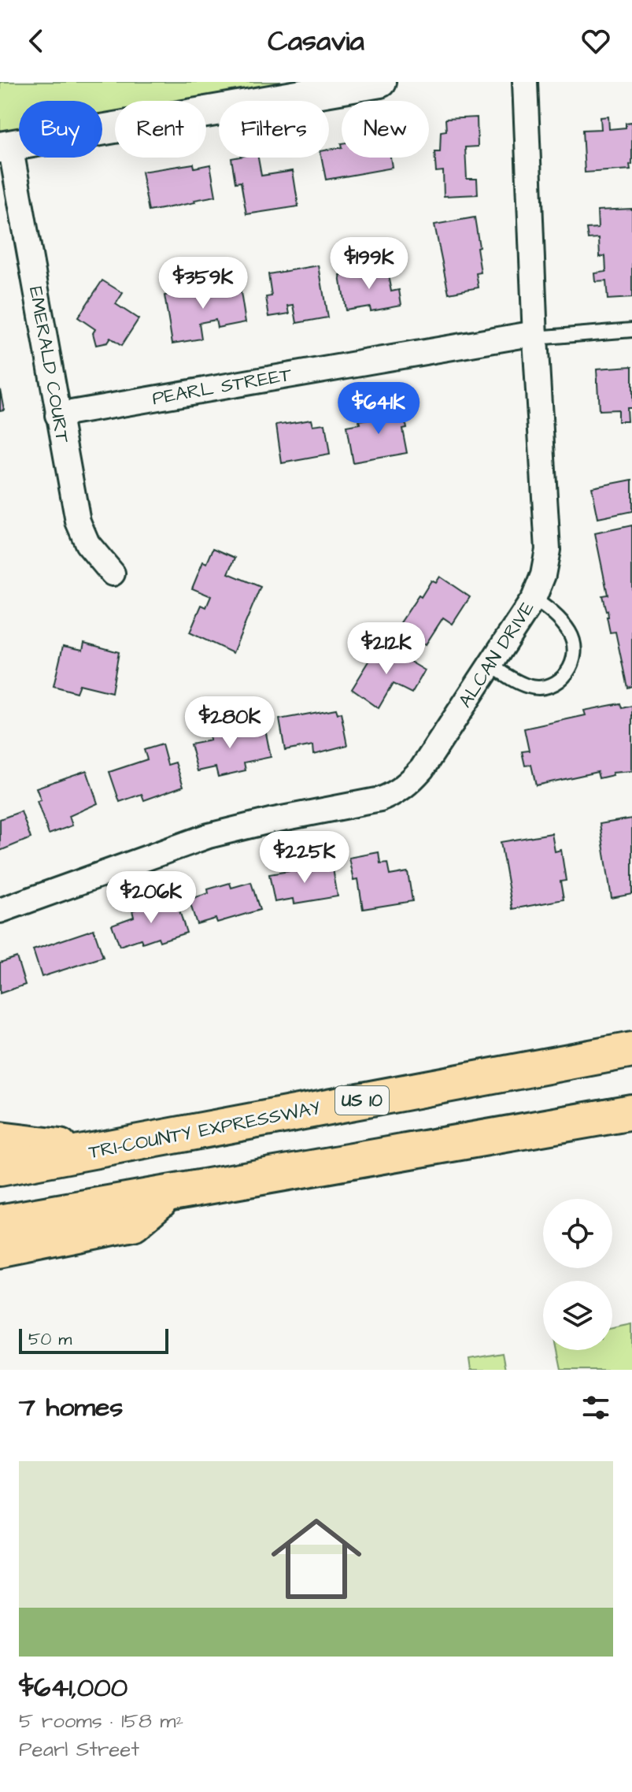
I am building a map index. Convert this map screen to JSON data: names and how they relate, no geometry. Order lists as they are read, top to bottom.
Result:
{
  "streets": {
    "highway": ["US 10", "TRI-COUNTY EXPRESSWAY"],
    "street": ["EMERALD COURT", "PEARL STREET", "ALCAN DRIVE"]
  },
  "crossings": [
    ["EMERALD COURT", "PEARL STREET"],
    ["PEARL STREET", "ALCAN DRIVE"]
  ],
  "scale_bar": "50 m",
  "page": {
    "header": "Casavia",
    "chip": [
      "Buy",
      "Rent",
      "Filters",
      "New"
    ],
    "price": [
      "$199K",
      "$359K",
      "$641K",
      "$212K",
      "$280K",
      "$225K",
      "$206K"
    ],
    "scale": "50 m",
    "heading": "7 homes",
    "list": [
      {
        "name": "$641,000",
        "note": "5 rooms · 158 m² · Pearl Street"
      }
    ]
  }
}
